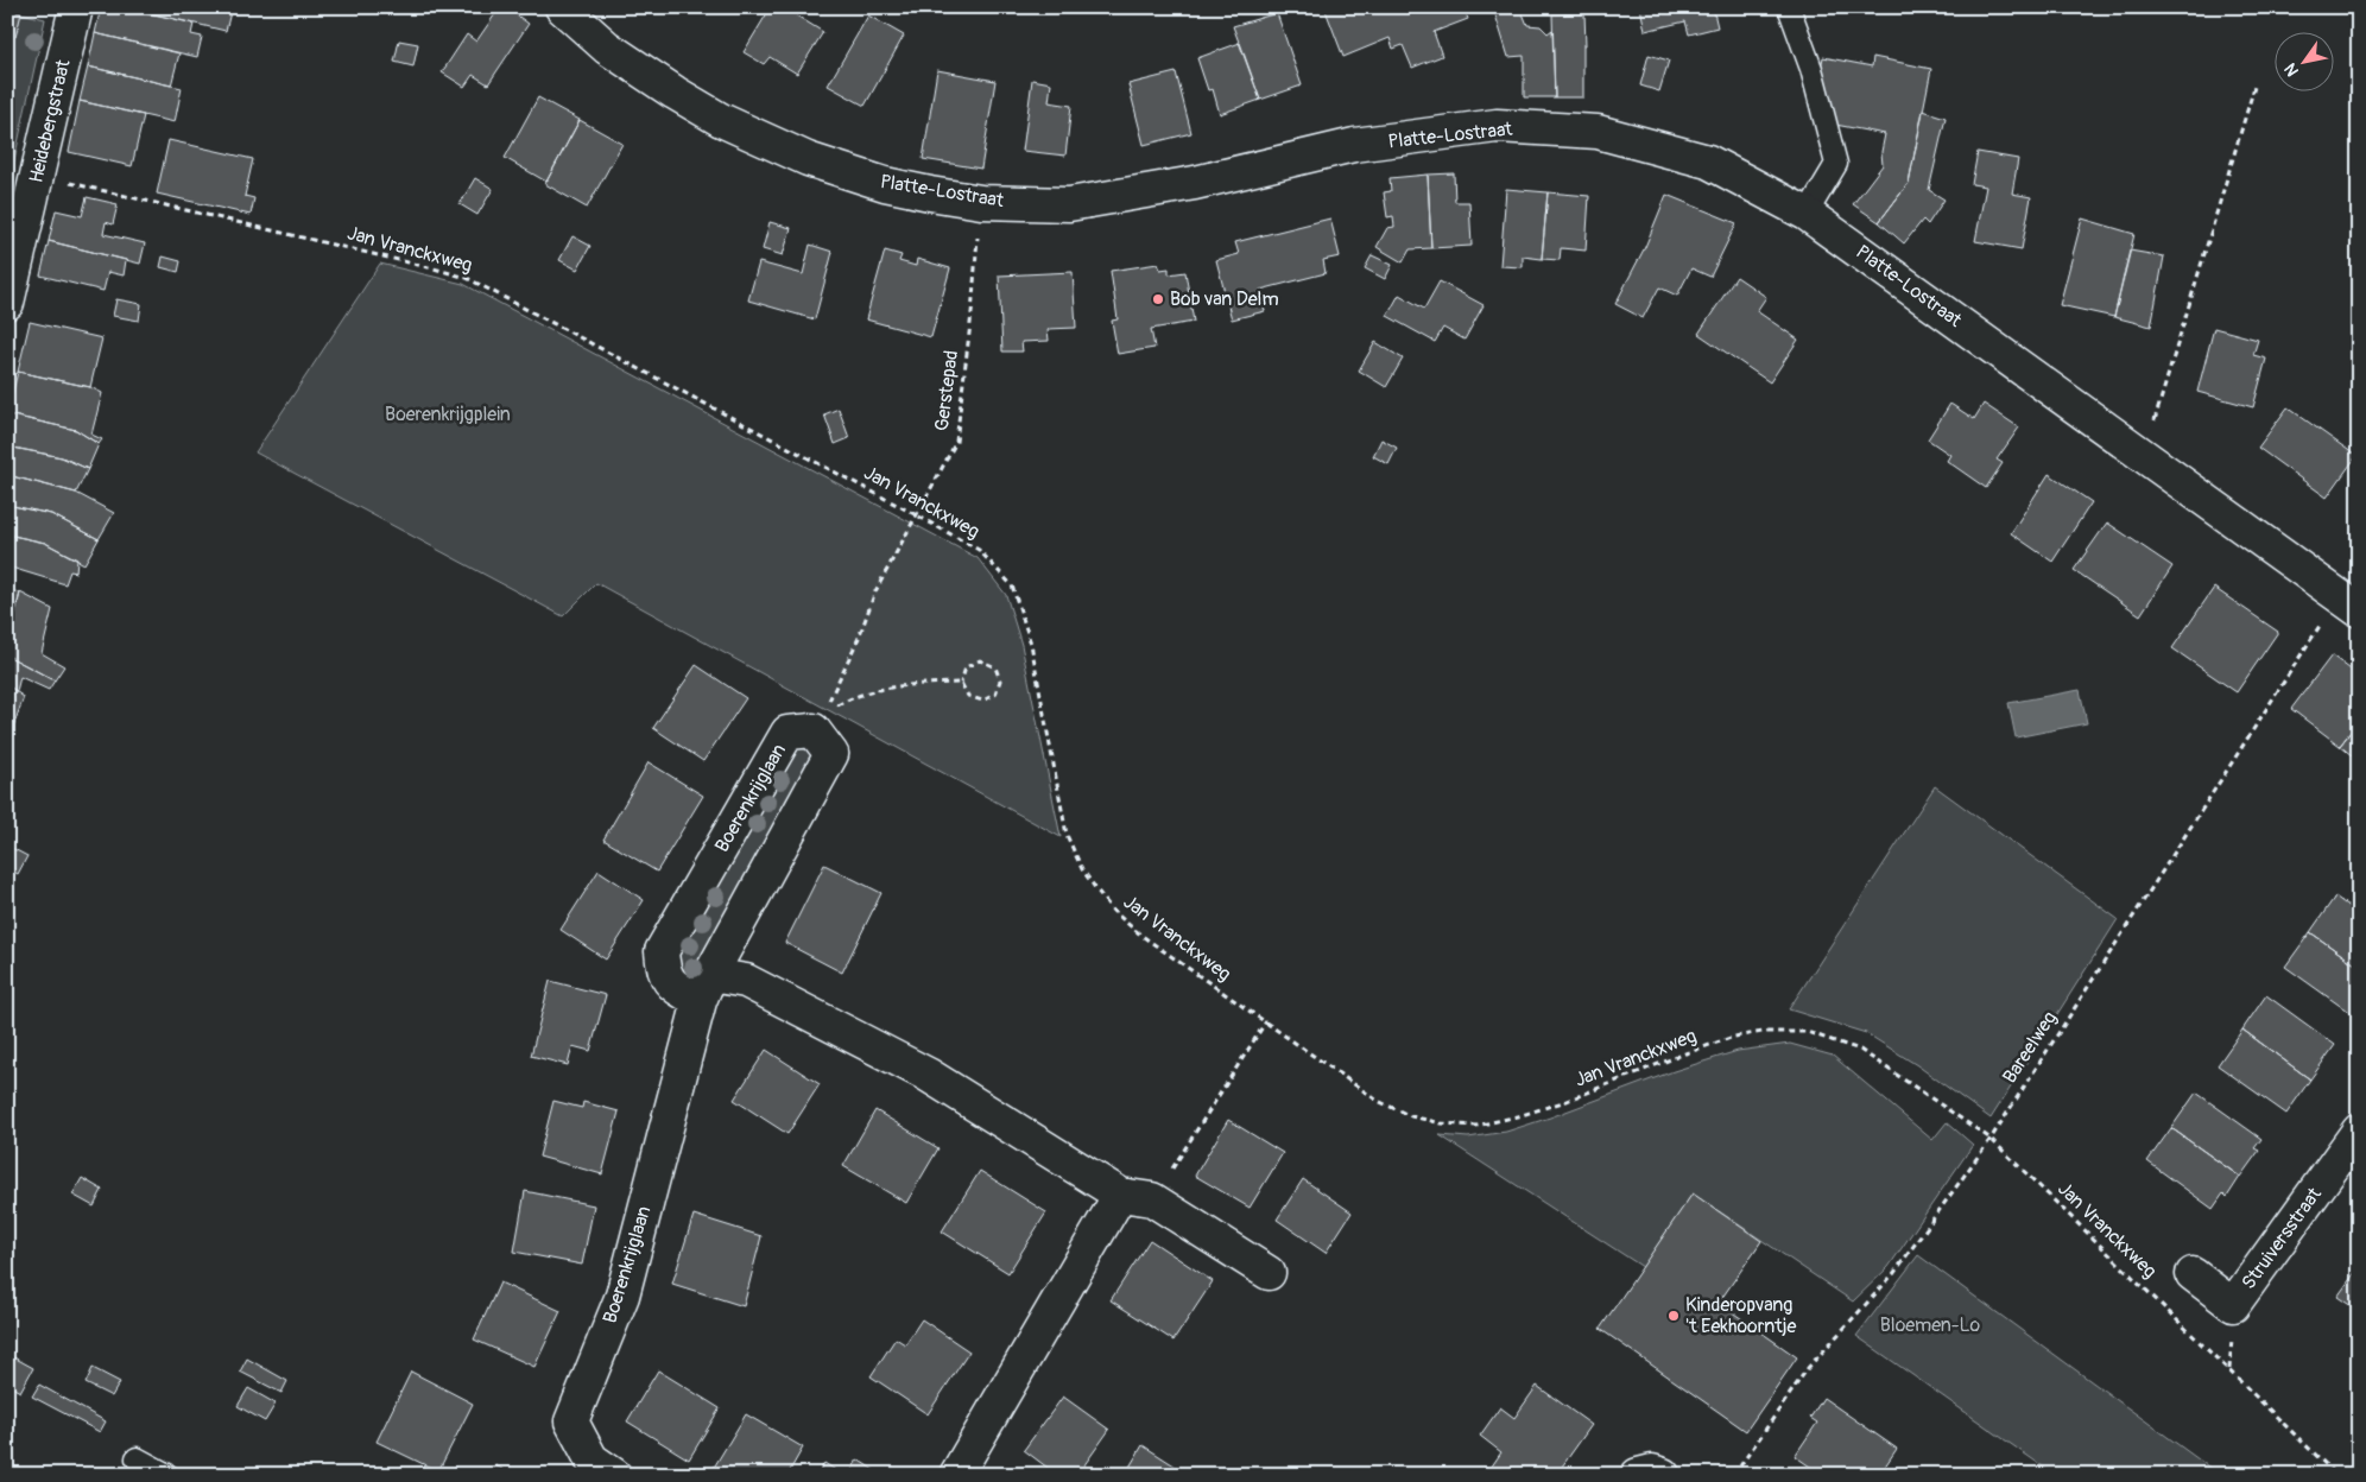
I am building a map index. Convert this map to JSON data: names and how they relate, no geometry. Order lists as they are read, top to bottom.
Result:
{
  "streets": {
    "street": [
      "Heidebergstraat",
      "Platte-Lostraat",
      "Boerenkrijglaan",
      "Struiversstraat"
    ],
    "path": ["Jan Vranckxweg", "Gerstepad", "Bareelweg"]
  },
  "crossings": [
    ["Platte-Lostraat", "Gerstepad"],
    ["Jan Vranckxweg", "Gerstepad"],
    ["Jan Vranckxweg", "Bareelweg"],
    ["Gerstepad", "Boerenkrijglaan"]
  ],
  "parks": ["Boerenkrijgplein", "Bloemen-Lo"],
  "places": ["Bob van Delm", "Kinderopvang 't Eekhoorntje"],
  "north": "bottom left"
}
